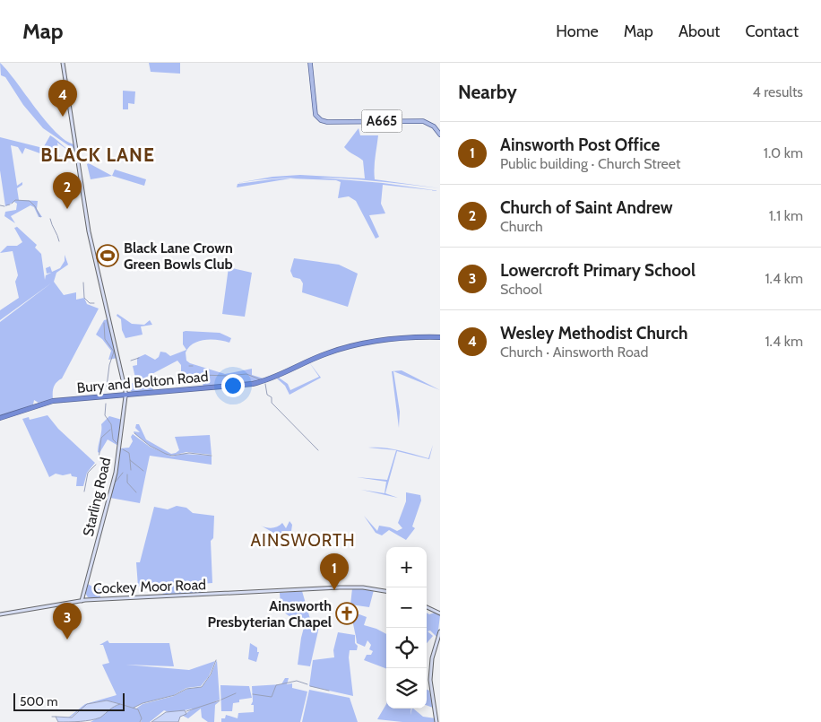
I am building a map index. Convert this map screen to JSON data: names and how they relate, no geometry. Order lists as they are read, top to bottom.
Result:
{
  "streets": {
    "highway": ["Bury and Bolton Road"],
    "main road": ["A665", "Starling Road", "Cockey Moor Road"]
  },
  "crossings": [
    ["Bury and Bolton Road", "Starling Road"],
    ["Starling Road", "Cockey Moor Road"]
  ],
  "districts": ["BLACK LANE", "AINSWORTH"],
  "places": {
    "sports": ["Black Lane Crown Green Bowls Club"],
    "church": ["Ainsworth Presbyterian Chapel"]
  },
  "scale_bar": "500 m",
  "page": {
    "header": "Map",
    "nav": [
      "Home",
      "Map",
      "About",
      "Contact"
    ],
    "heading": ["Nearby", "4 results"],
    "pins": [
      "4",
      "2",
      "1",
      "3"
    ],
    "list": [
      {
        "mark": "1",
        "name": "Ainsworth Post Office",
        "note": "Public building · Church Street",
        "value": "1.0 km"
      },
      {
        "mark": "2",
        "name": "Church of Saint Andrew",
        "note": "Church",
        "value": "1.1 km"
      },
      {
        "mark": "3",
        "name": "Lowercroft Primary School",
        "note": "School",
        "value": "1.4 km"
      },
      {
        "mark": "4",
        "name": "Wesley Methodist Church",
        "note": "Church · Ainsworth Road",
        "value": "1.4 km"
      }
    ],
    "map_buttons": ["+", "−"],
    "scale": "500 m"
  }
}
